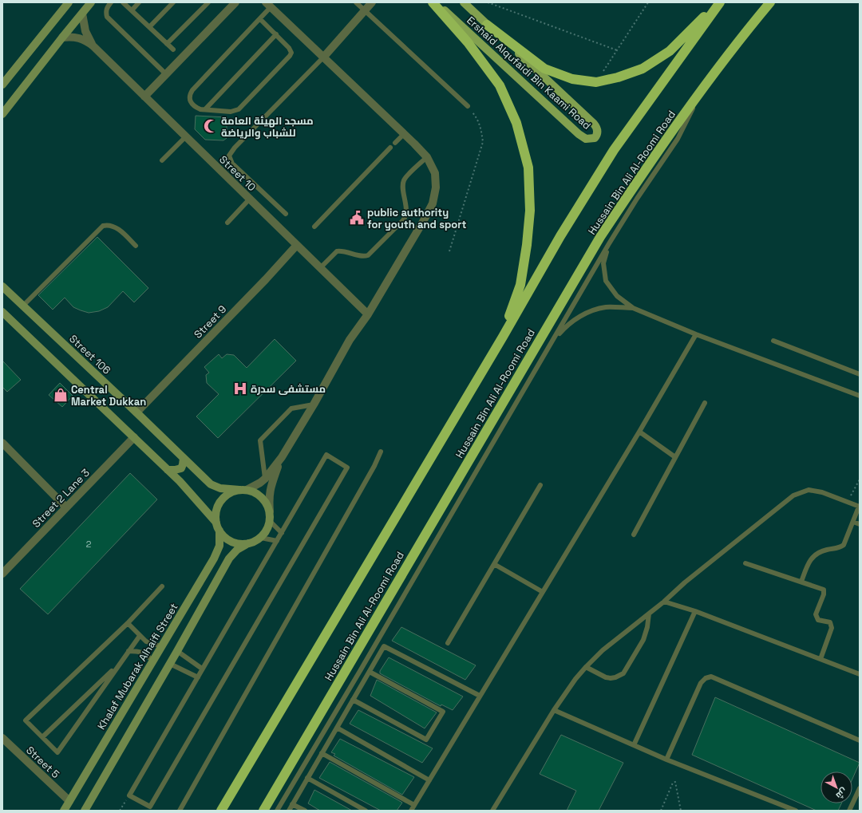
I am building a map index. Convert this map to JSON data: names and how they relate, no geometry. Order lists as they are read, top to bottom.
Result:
{
  "streets": {
    "highway": ["Hussain Bin Ali Al-Roomi Road"],
    "main road": ["Ershaid Alqufaidi Bin Kaami Road"],
    "street": [
      "Street 10",
      "Street 9",
      "Street 106",
      "Street 2 Lane 3",
      "Khalaf Mubarak Alhaifi Street",
      "Street 5"
    ]
  },
  "crossings": [
    ["Street 10", "Street 9"],
    ["Street 9", "Street 106"],
    ["Street 106", "Khalaf Mubarak Alhaifi Street"],
    ["Khalaf Mubarak Alhaifi Street", "Street 5"]
  ],
  "places": {
    "mosque": ["مسجد الهيئة العامة للشباب والرياضة"],
    "public building": ["public authority for youth and sport"],
    "hospital": ["مستشفى سدرة"],
    "shop": ["Central Market Dukkan"]
  },
  "house_numbers": ["2"],
  "north": "bottom right"
}
